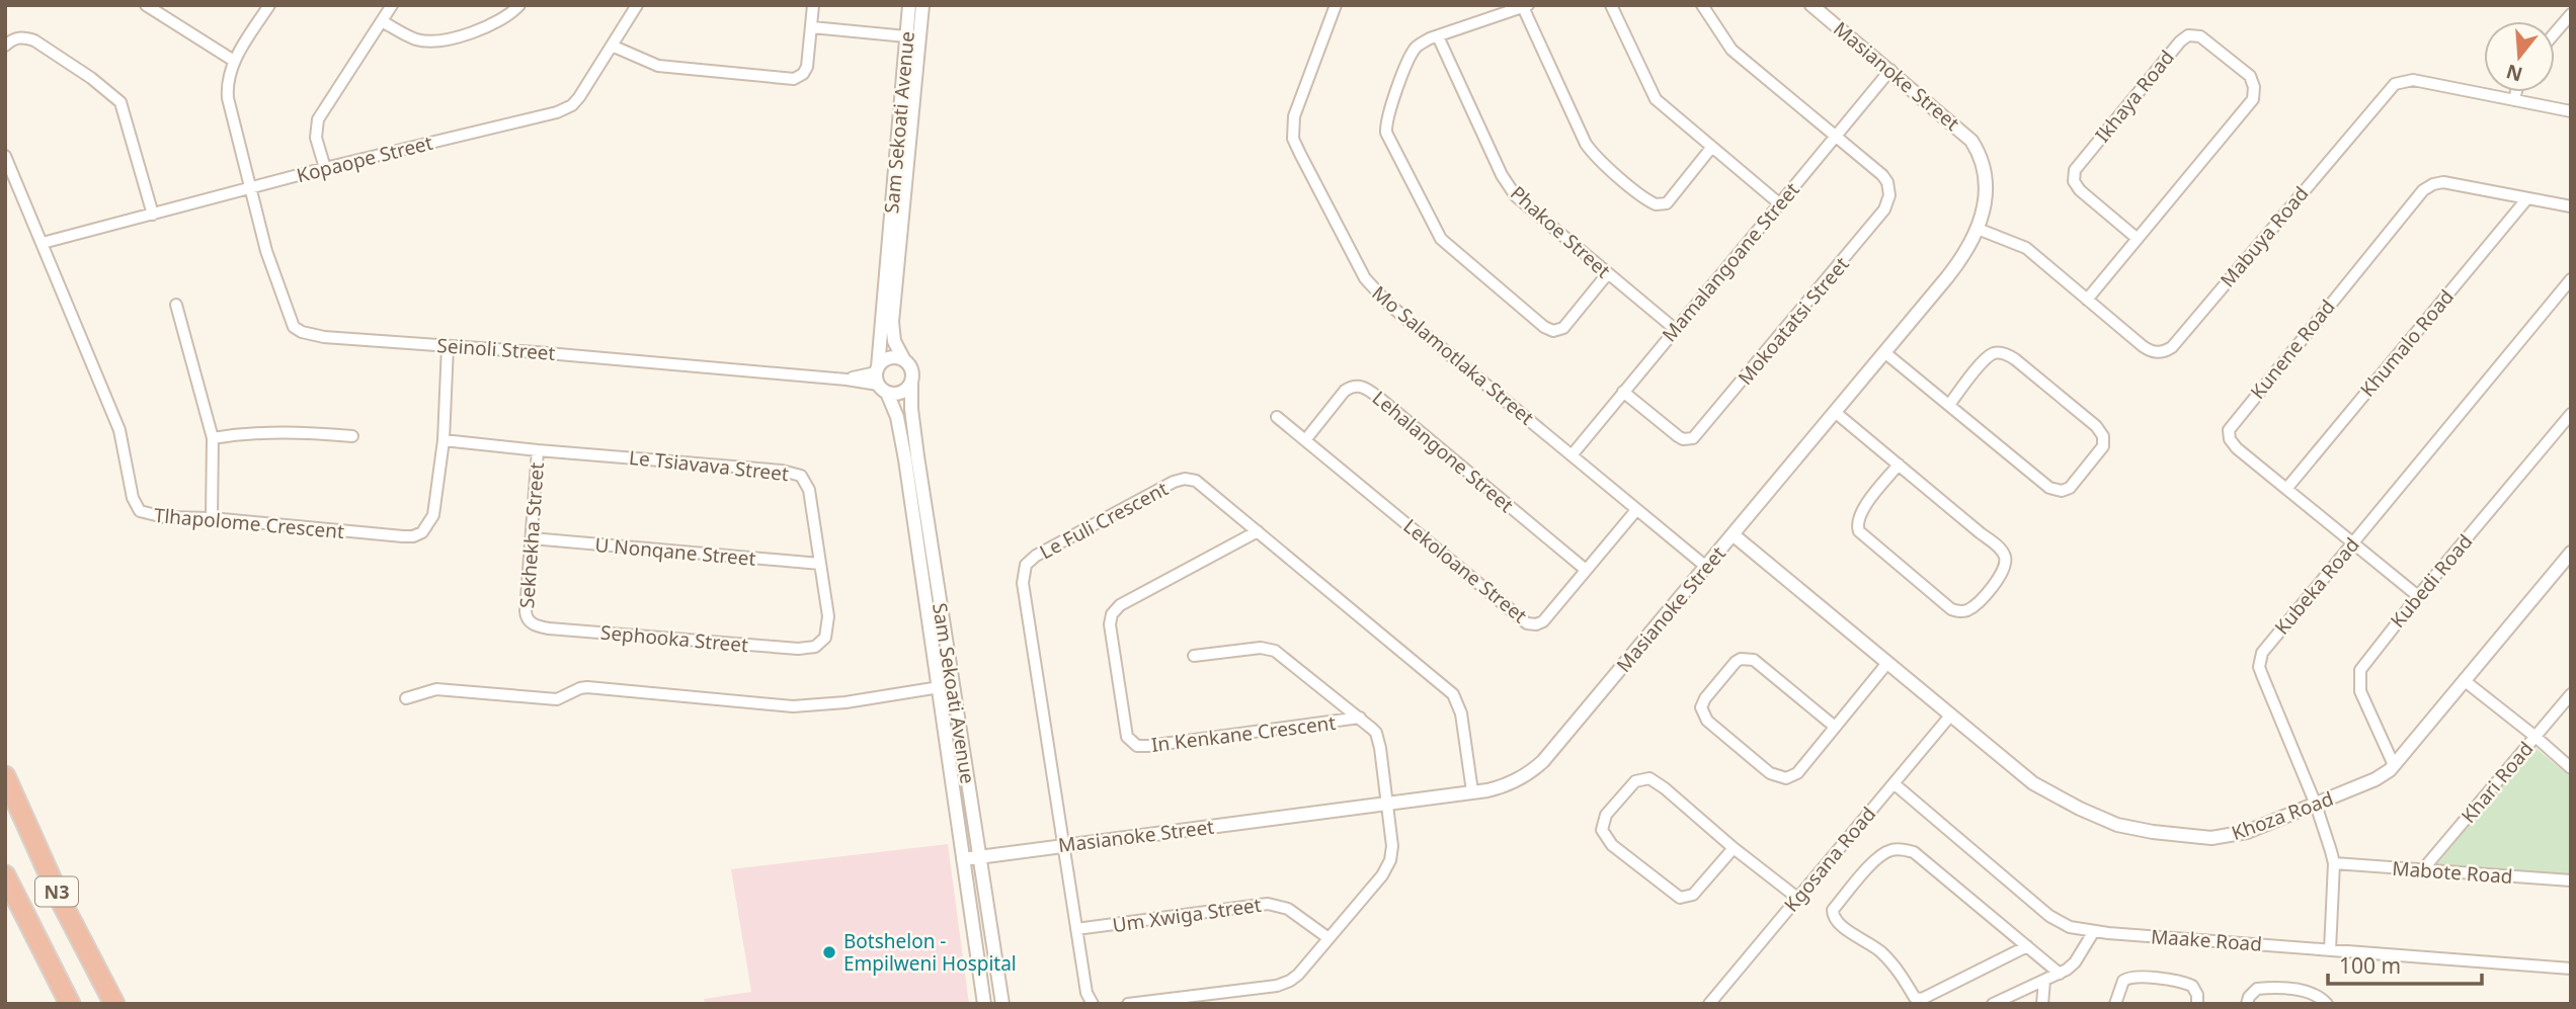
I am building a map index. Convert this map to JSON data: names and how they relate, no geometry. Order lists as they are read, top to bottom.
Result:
{
  "streets": {
    "highway": ["N3"],
    "street": [
      "Masianoke Street",
      "Ikhaya Road",
      "Sam Sekoati Avenue",
      "Kopaope Street",
      "Phakoe Street",
      "Mabuya Road",
      "Mamalangoane Street",
      "Mokoatatsi Street",
      "Khumalo Road",
      "Seinoli Street",
      "Kunene Road",
      "Mo Salamotlaka Street",
      "Lehalangone Street",
      "Le Tsiavava Street",
      "Le Fuli Crescent",
      "Tlhapolome Crescent",
      "Sekhekha Street",
      "U Nonqane Street",
      "Lekoloane Street",
      "Kubedi Road",
      "Kubeka Road",
      "Sephooka Street",
      "In Kenkane Crescent",
      "Khari Road",
      "Khoza Road",
      "Kgosana Road",
      "Mabote Road",
      "Um Xwiga Street",
      "Maake Road"
    ]
  },
  "crossings": [
    ["Masianoke Street", "Sam Sekoati Avenue"],
    ["Masianoke Street", "Mabuya Road"],
    ["Masianoke Street", "Mamalangoane Street"],
    ["Masianoke Street", "Mo Salamotlaka Street"],
    ["Masianoke Street", "Le Fuli Crescent"],
    ["Masianoke Street", "Khoza Road"],
    ["Ikhaya Road", "Mabuya Road"],
    ["Sam Sekoati Avenue", "Seinoli Street"],
    ["Kopaope Street", "Seinoli Street"],
    ["Kopaope Street", "Tlhapolome Crescent"],
    ["Phakoe Street", "Mamalangoane Street"],
    ["Mamalangoane Street", "Mokoatatsi Street"],
    ["Mamalangoane Street", "Mo Salamotlaka Street"],
    ["Khumalo Road", "Kunene Road"],
    ["Seinoli Street", "Tlhapolome Crescent"],
    ["Kunene Road", "Kubedi Road"],
    ["Kunene Road", "Kubeka Road"],
    ["Mo Salamotlaka Street", "Lekoloane Street"],
    ["Lehalangone Street", "Lekoloane Street"],
    ["Le Tsiavava Street", "Tlhapolome Crescent"],
    ["Le Tsiavava Street", "Sekhekha Street"],
    ["Le Tsiavava Street", "U Nonqane Street"],
    ["Le Tsiavava Street", "Sephooka Street"],
    ["Le Fuli Crescent", "In Kenkane Crescent"],
    ["Le Fuli Crescent", "Um Xwiga Street"],
    ["Sekhekha Street", "U Nonqane Street"],
    ["Sekhekha Street", "Sephooka Street"],
    ["Kubedi Road", "Khoza Road"],
    ["Kubeka Road", "Khoza Road"],
    ["Kubeka Road", "Mabote Road"],
    ["Kubeka Road", "Maake Road"],
    ["Khari Road", "Mabote Road"],
    ["Khoza Road", "Kgosana Road"],
    ["Kgosana Road", "Maake Road"]
  ],
  "places": ["Botshelon - Empilweni Hospital"],
  "scale_bar": "100 m",
  "north": "bottom"
}
